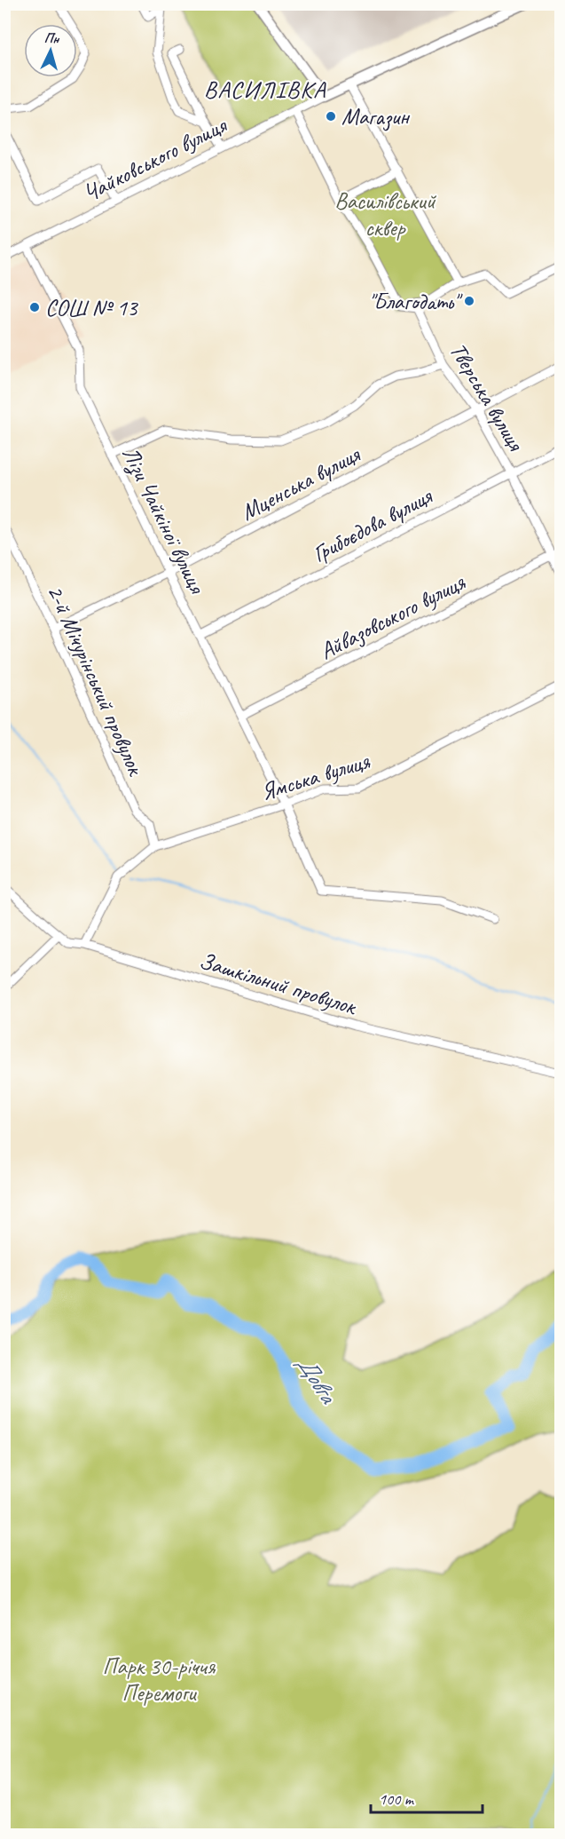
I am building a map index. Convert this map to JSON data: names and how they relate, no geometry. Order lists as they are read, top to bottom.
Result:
{
  "streets": {
    "street": [
      "Чайковського вулиця",
      "Тверська вулиця",
      "Мценська вулиця",
      "Лізи Чайкіної вулиця",
      "Грибоєдова вулиця",
      "Айвазовського вулиця",
      "2-й Мічурінський провулок",
      "Ямська вулиця",
      "Зашкільний провулок"
    ]
  },
  "crossings": [
    ["Чайковського вулиця", "Лізи Чайкіної вулиця"],
    ["Тверська вулиця", "Мценська вулиця"],
    ["Тверська вулиця", "Грибоєдова вулиця"],
    ["Тверська вулиця", "Айвазовського вулиця"],
    ["Мценська вулиця", "Лізи Чайкіної вулиця"],
    ["Мценська вулиця", "2-й Мічурінський провулок"],
    ["Лізи Чайкіної вулиця", "Грибоєдова вулиця"],
    ["Лізи Чайкіної вулиця", "Айвазовського вулиця"],
    ["Лізи Чайкіної вулиця", "Ямська вулиця"],
    ["2-й Мічурінський провулок", "Ямська вулиця"],
    ["Ямська вулиця", "Зашкільний провулок"]
  ],
  "districts": ["ВАСИЛІВКА"],
  "water": ["Довга"],
  "parks": ["Василівський сквер", "Парк 30-річчя Перемоги"],
  "places": ["Магазин", "\"Благодать\"", "СОШ № 13"],
  "scale_bar": "100 m",
  "north": "top"
}
